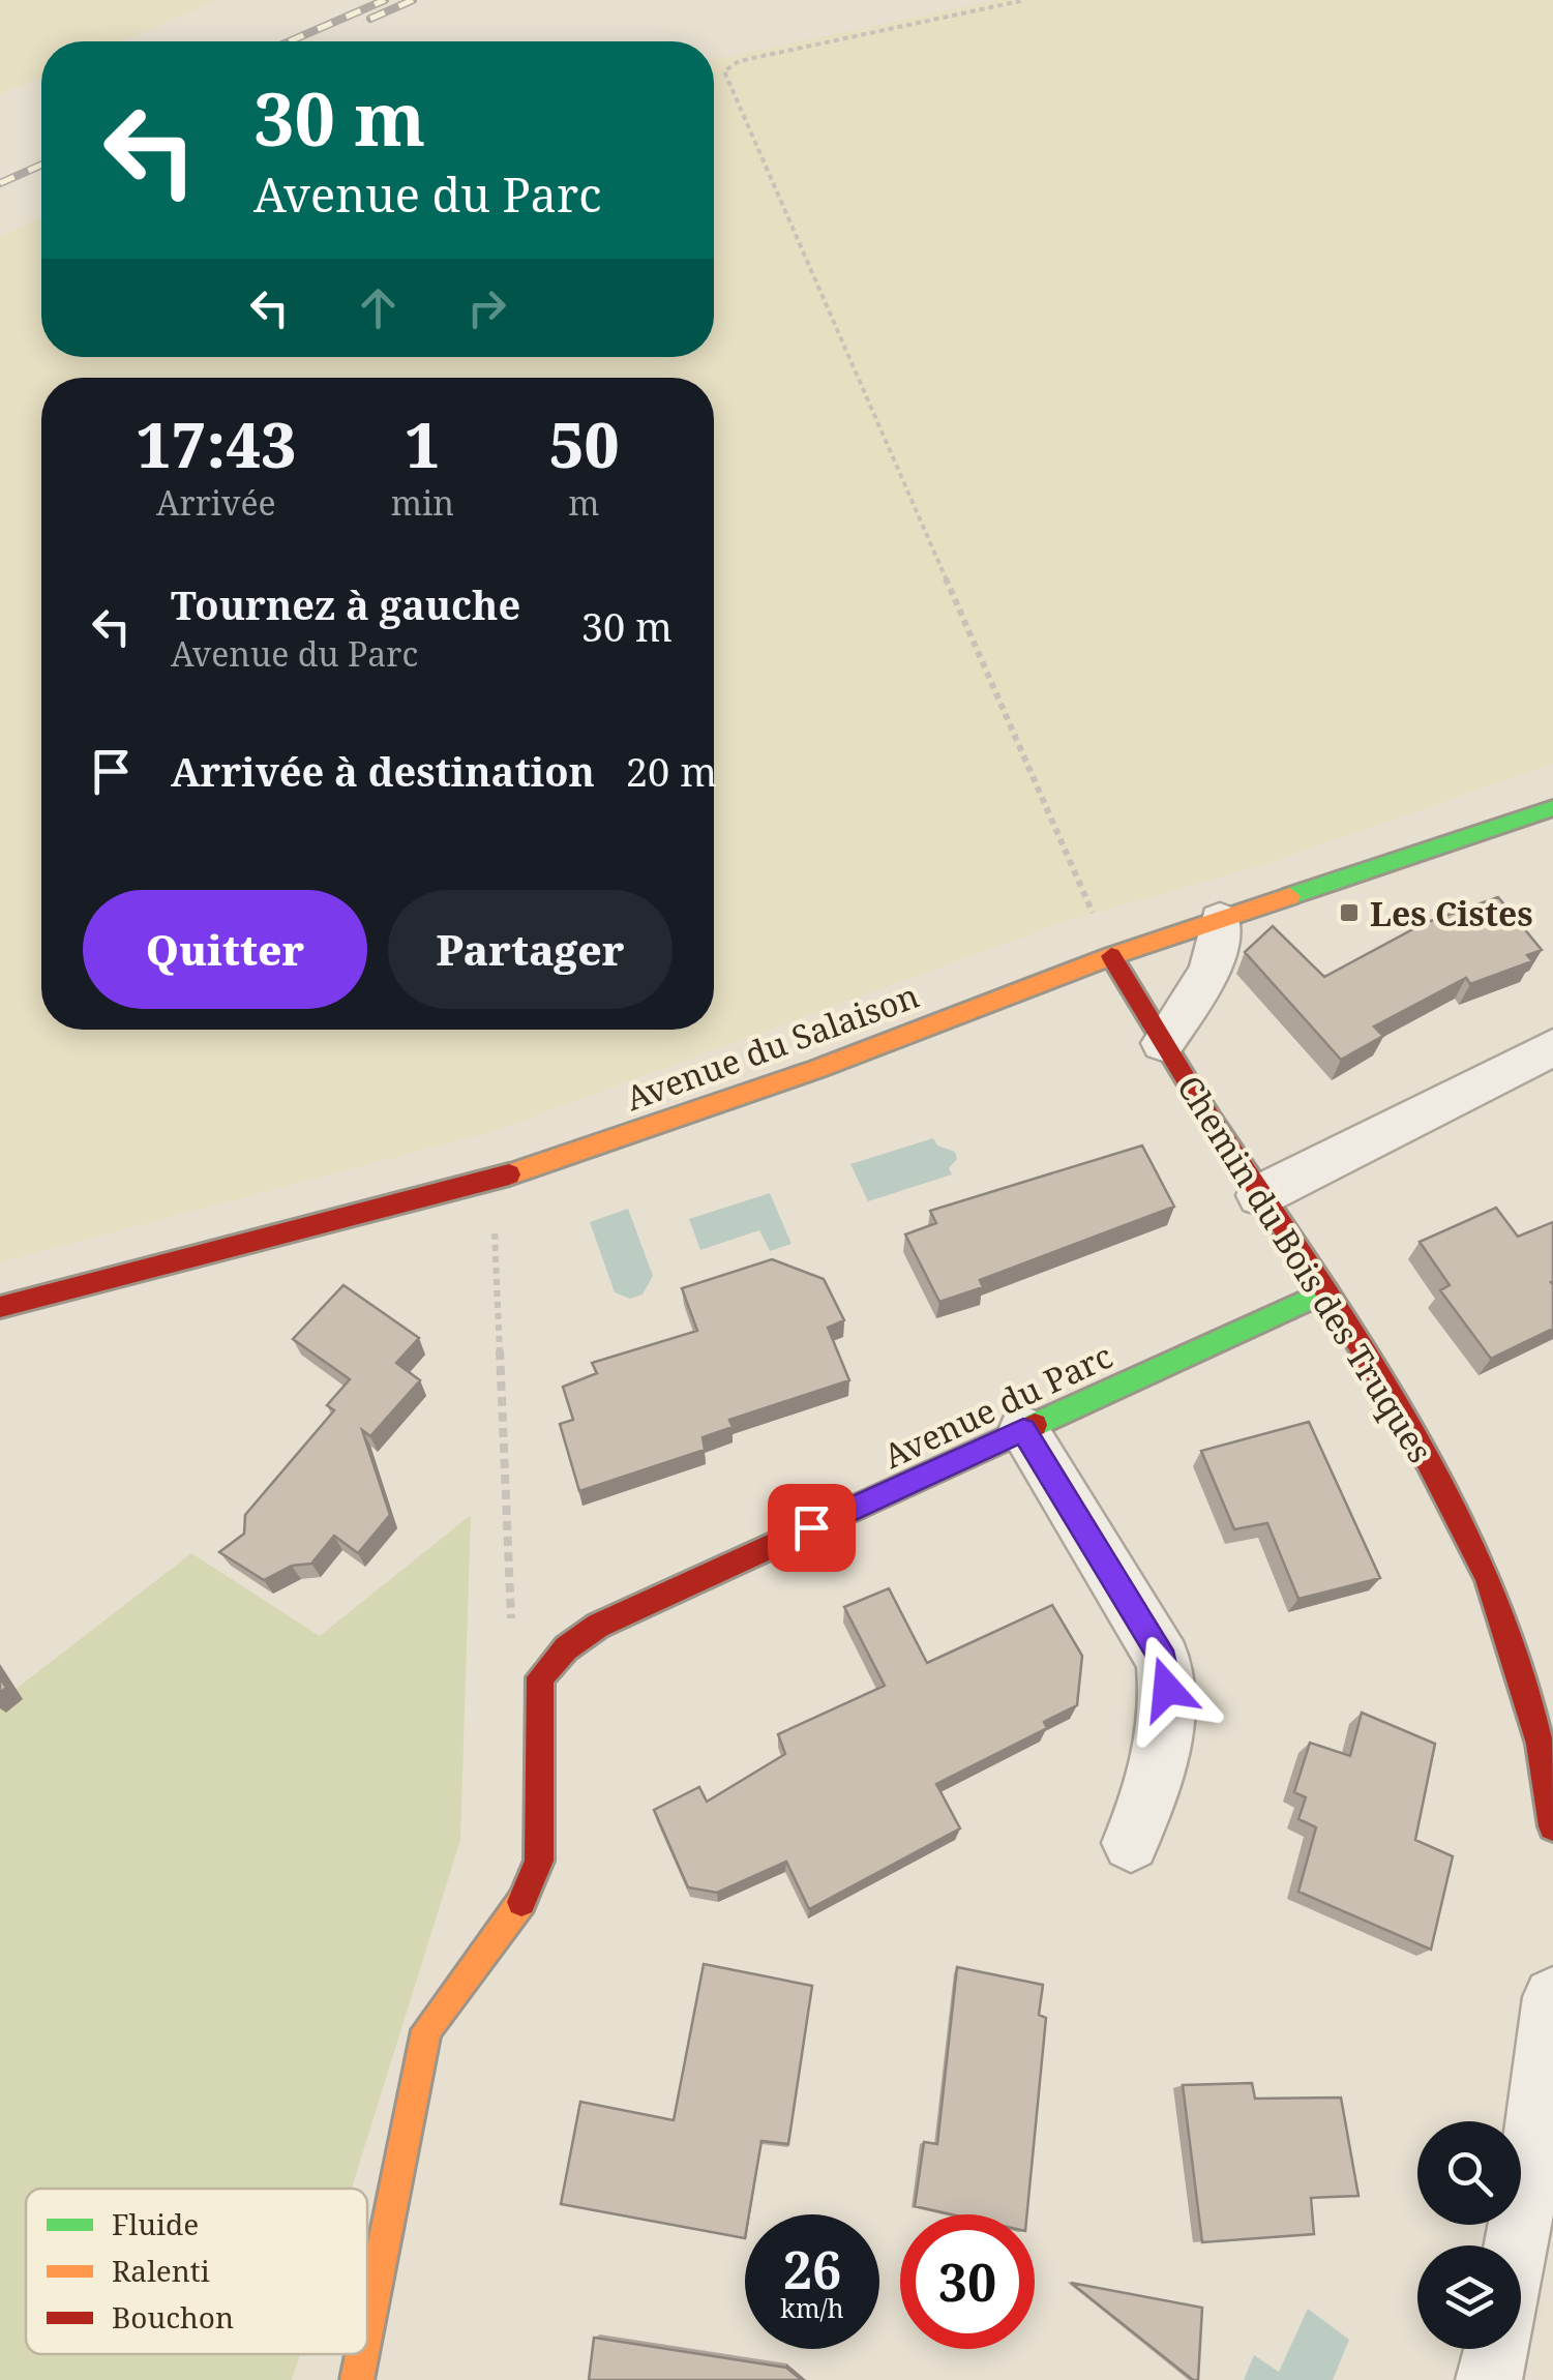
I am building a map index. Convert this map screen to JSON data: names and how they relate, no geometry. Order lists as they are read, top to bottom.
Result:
{
  "streets": {
    "street": ["Avenue du Salaison", "Chemin du Bois des Truques", "Avenue du Parc"]
  },
  "crossings": [
    ["Avenue du Salaison", "Chemin du Bois des Truques"],
    ["Chemin du Bois des Truques", "Avenue du Parc"]
  ],
  "places": {
    "transit": ["Les Cistes"]
  },
  "legend": ["Fluide", "Ralenti", "Bouchon"],
  "page": {
    "turn": ["30 m", "Avenue du Parc"],
    "eta": [
      "17:43",
      "Arrivée",
      "1",
      "min",
      "50",
      "m"
    ],
    "list": [
      {
        "name": "Tournez à gauche",
        "note": "Avenue du Parc",
        "value": "30 m"
      },
      {
        "name": "Arrivée à destination",
        "value": "20 m"
      }
    ],
    "buttons": ["Quitter", "Partager"],
    "speed": "26 km/h",
    "limit": "30"
  }
}
